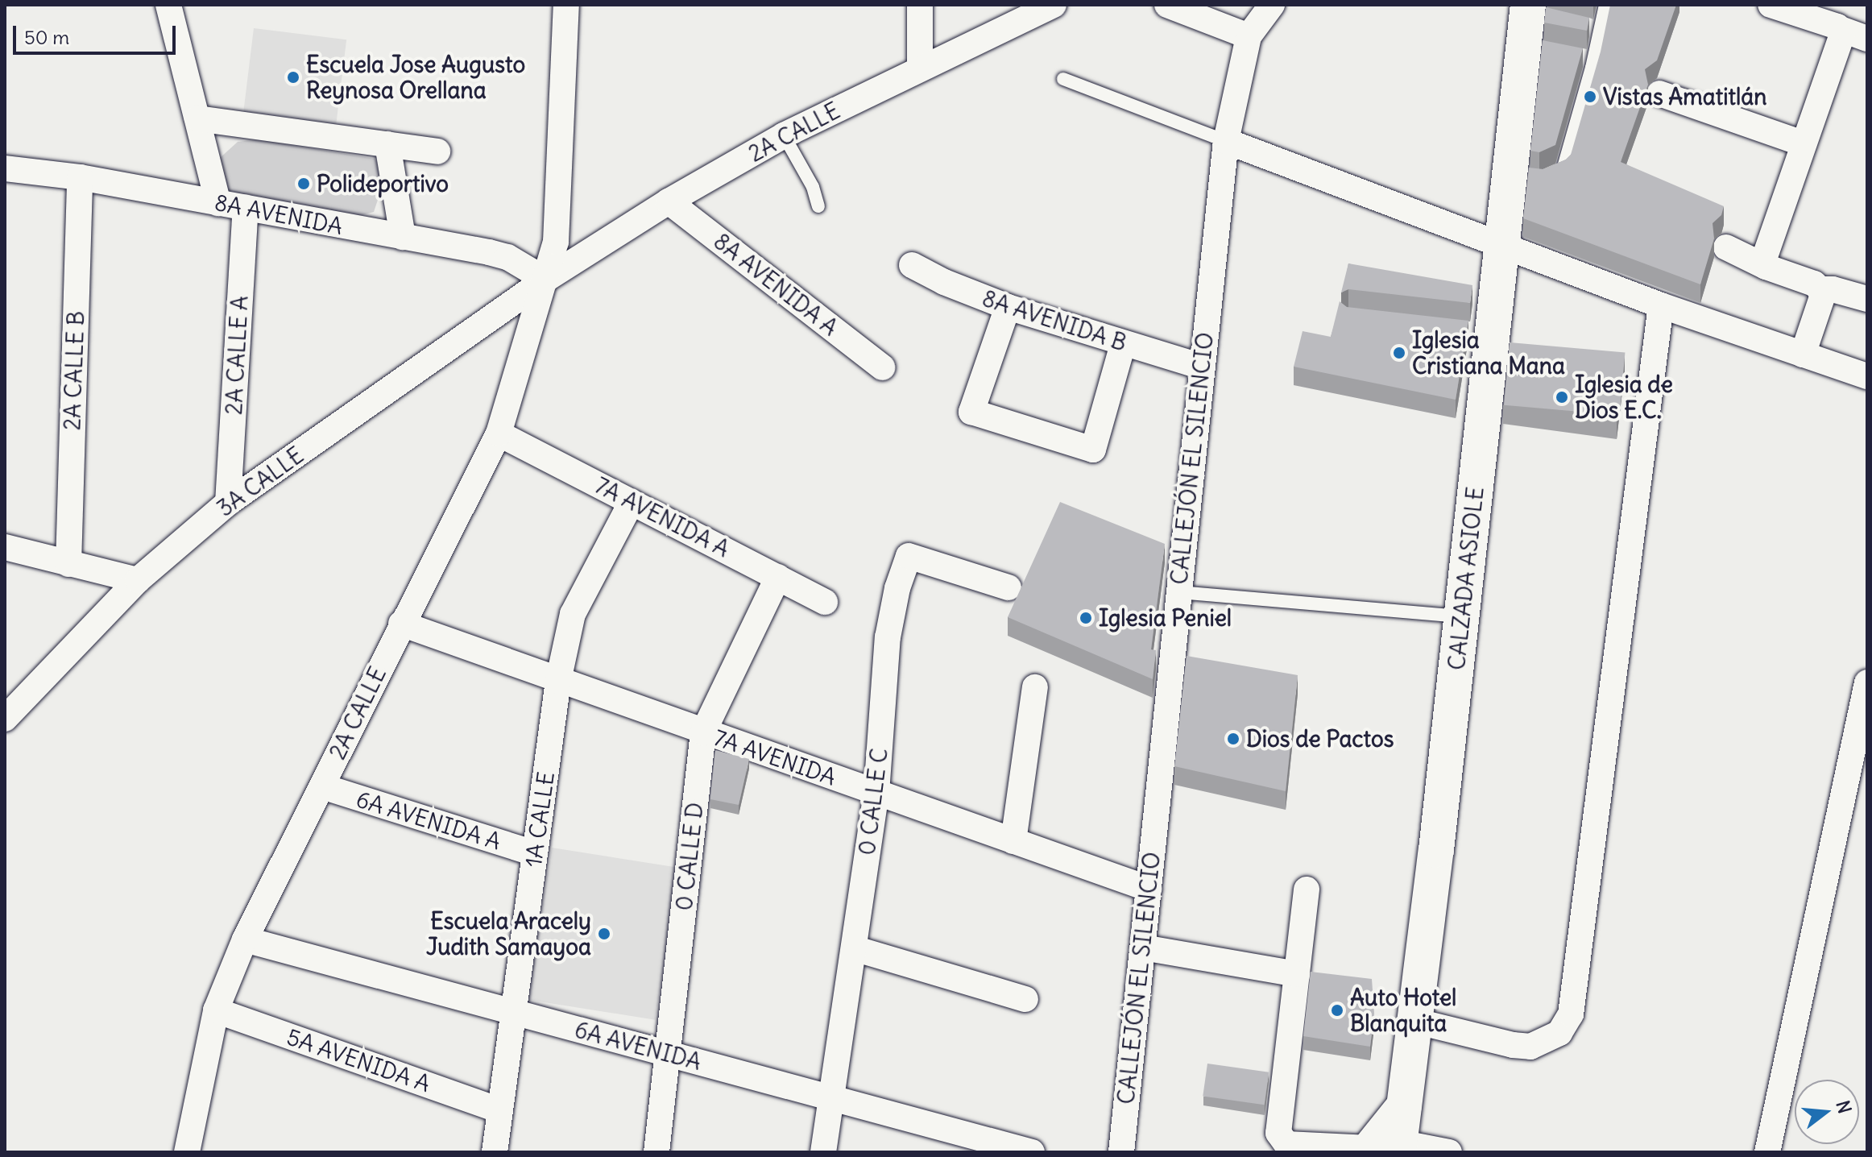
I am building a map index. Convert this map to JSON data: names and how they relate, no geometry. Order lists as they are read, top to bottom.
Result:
{
  "streets": {
    "main road": ["CALZADA ASIOLE"],
    "street": [
      "2A CALLE",
      "8A AVENIDA",
      "8A AVENIDA A",
      "8A AVENIDA B",
      "2A CALLE A",
      "2A CALLE B",
      "CALLEJÓN EL SILENCIO",
      "3A CALLE",
      "7A AVENIDA A",
      "7A AVENIDA",
      "0 CALLE C",
      "1A CALLE",
      "6A AVENIDA A",
      "0 CALLE D",
      "6A AVENIDA",
      "5A AVENIDA A"
    ]
  },
  "crossings": [
    ["2A CALLE", "8A AVENIDA"],
    ["2A CALLE", "8A AVENIDA A"],
    ["2A CALLE", "3A CALLE"],
    ["2A CALLE", "7A AVENIDA A"],
    ["2A CALLE", "7A AVENIDA"],
    ["2A CALLE", "6A AVENIDA A"],
    ["2A CALLE", "6A AVENIDA"],
    ["2A CALLE", "5A AVENIDA A"],
    ["8A AVENIDA", "2A CALLE A"],
    ["8A AVENIDA", "2A CALLE B"],
    ["8A AVENIDA", "3A CALLE"],
    ["8A AVENIDA B", "CALLEJÓN EL SILENCIO"],
    ["2A CALLE A", "3A CALLE"],
    ["CALLEJÓN EL SILENCIO", "7A AVENIDA"],
    ["7A AVENIDA A", "1A CALLE"],
    ["7A AVENIDA A", "0 CALLE D"],
    ["7A AVENIDA", "0 CALLE C"],
    ["7A AVENIDA", "1A CALLE"],
    ["7A AVENIDA", "0 CALLE D"],
    ["0 CALLE C", "6A AVENIDA"],
    ["1A CALLE", "6A AVENIDA A"],
    ["1A CALLE", "6A AVENIDA"],
    ["1A CALLE", "5A AVENIDA A"],
    ["0 CALLE D", "6A AVENIDA"]
  ],
  "places": [
    "Escuela Jose Augusto Reynosa Orellana",
    "Vistas Amatitlán",
    "Polideportivo",
    "Iglesia Cristiana Mana",
    "Iglesia de Dios E.C.",
    "Iglesia Peniel",
    "Dios de Pactos",
    "Escuela Aracely Judith Samayoa",
    "Auto Hotel Blanquita"
  ],
  "scale_bar": "50 m",
  "north": "right"
}
